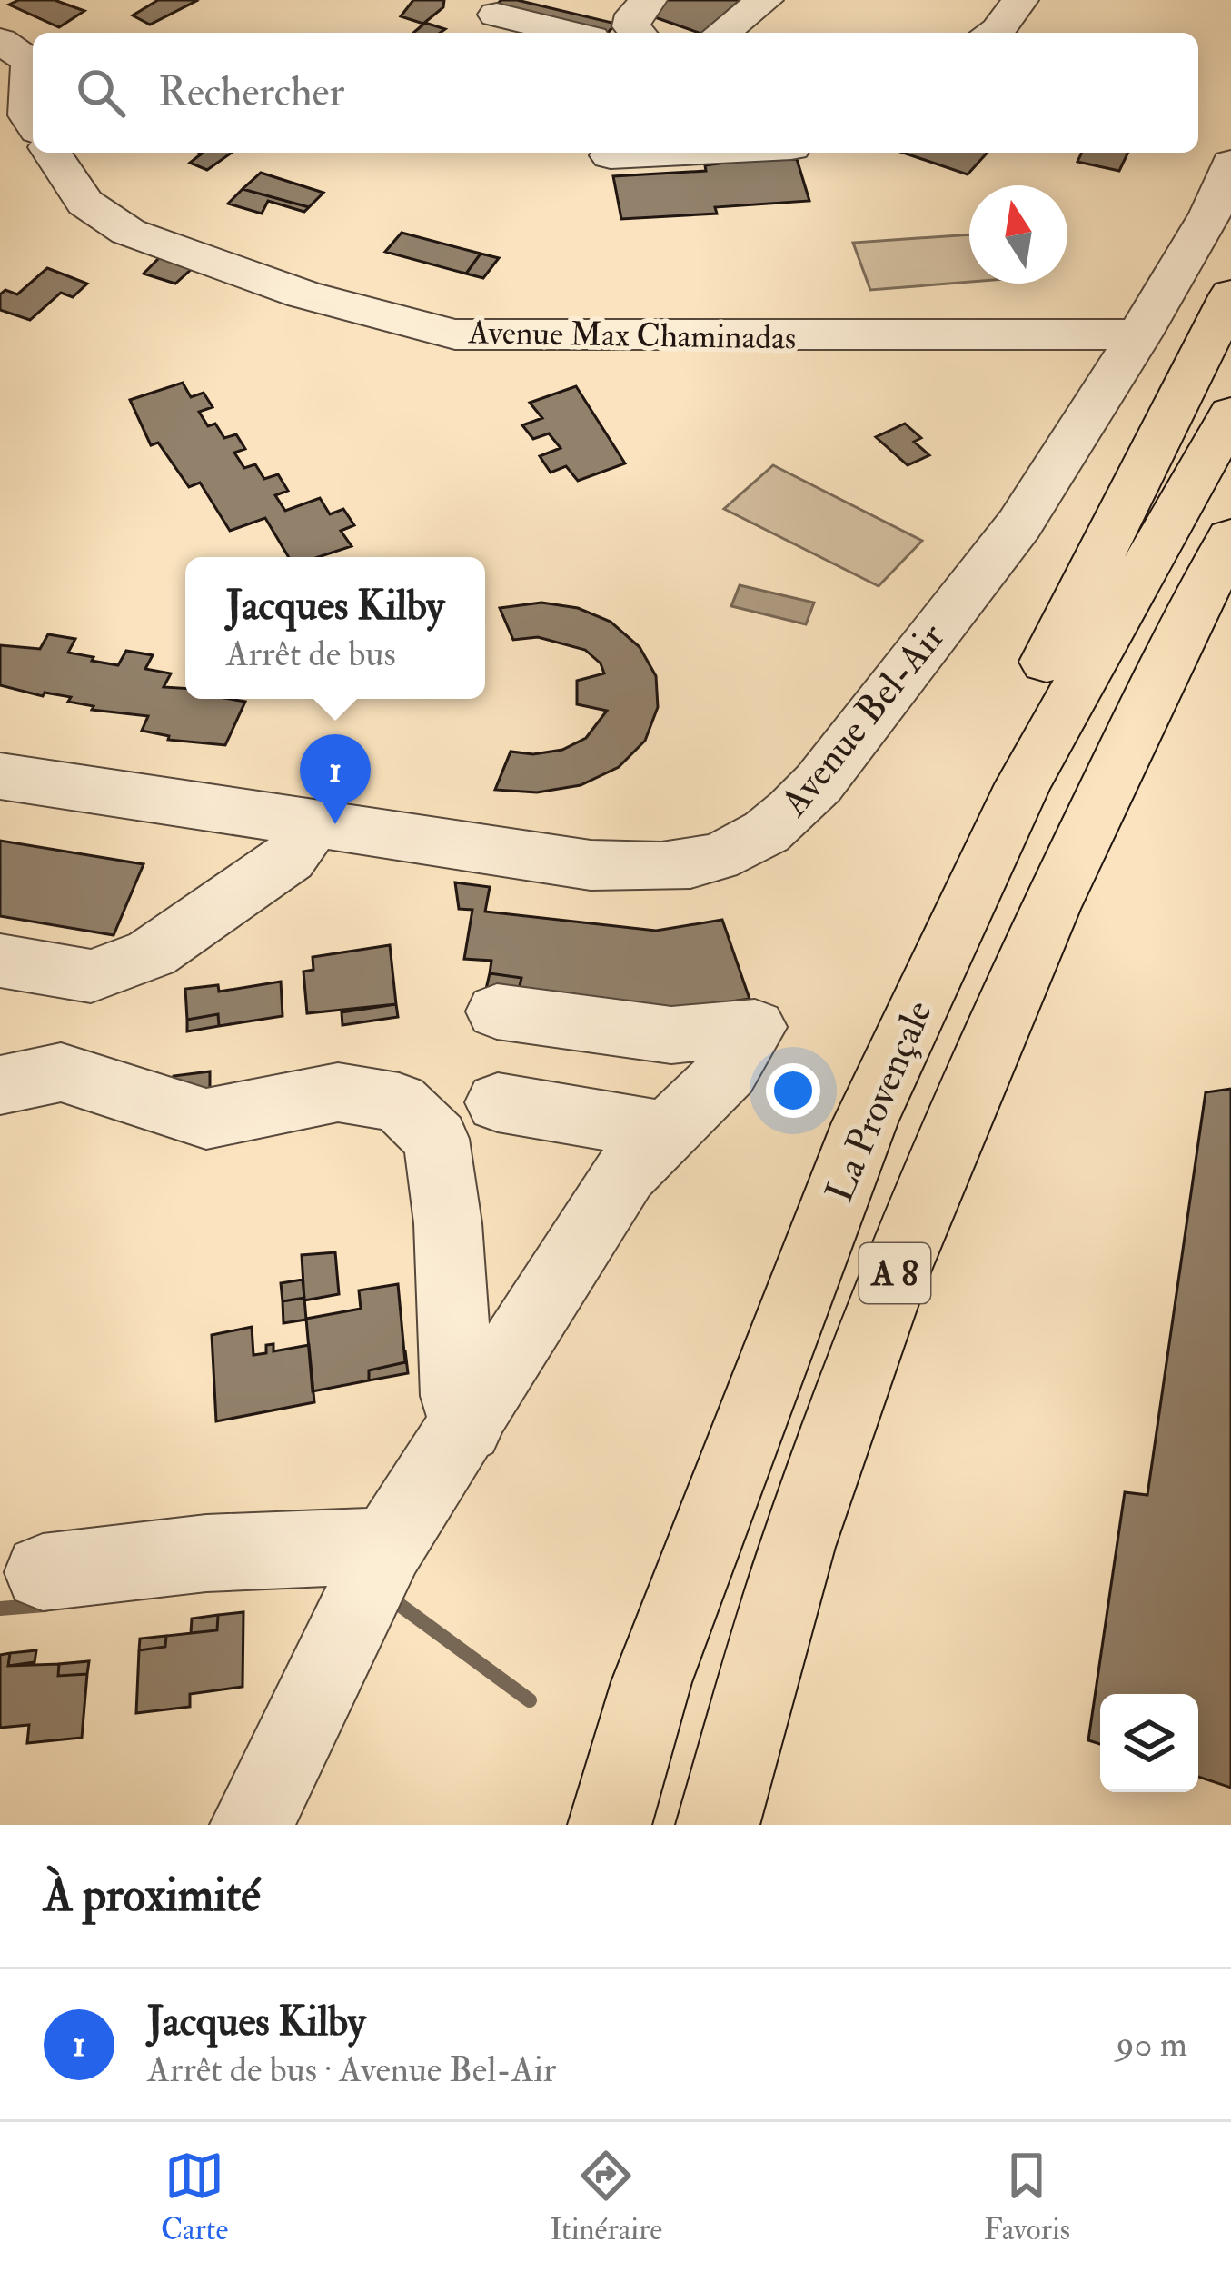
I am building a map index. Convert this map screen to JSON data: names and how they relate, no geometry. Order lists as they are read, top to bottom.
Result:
{
  "streets": {
    "highway": ["La Provençale", "A 8"],
    "street": ["Avenue Max Chaminadas", "Avenue Bel-Air"]
  },
  "crossings": [
    ["Avenue Max Chaminadas", "Avenue Bel-Air"]
  ],
  "north": "top",
  "page": {
    "search": "Rechercher",
    "popup": ["Jacques Kilby", "Arrêt de bus"],
    "pins": "1",
    "heading": "À proximité",
    "list": [
      {
        "mark": "1",
        "name": "Jacques Kilby",
        "note": "Arrêt de bus · Avenue Bel-Air",
        "value": "90 m"
      }
    ],
    "nav": ["Carte", "Itinéraire", "Favoris"]
  }
}
